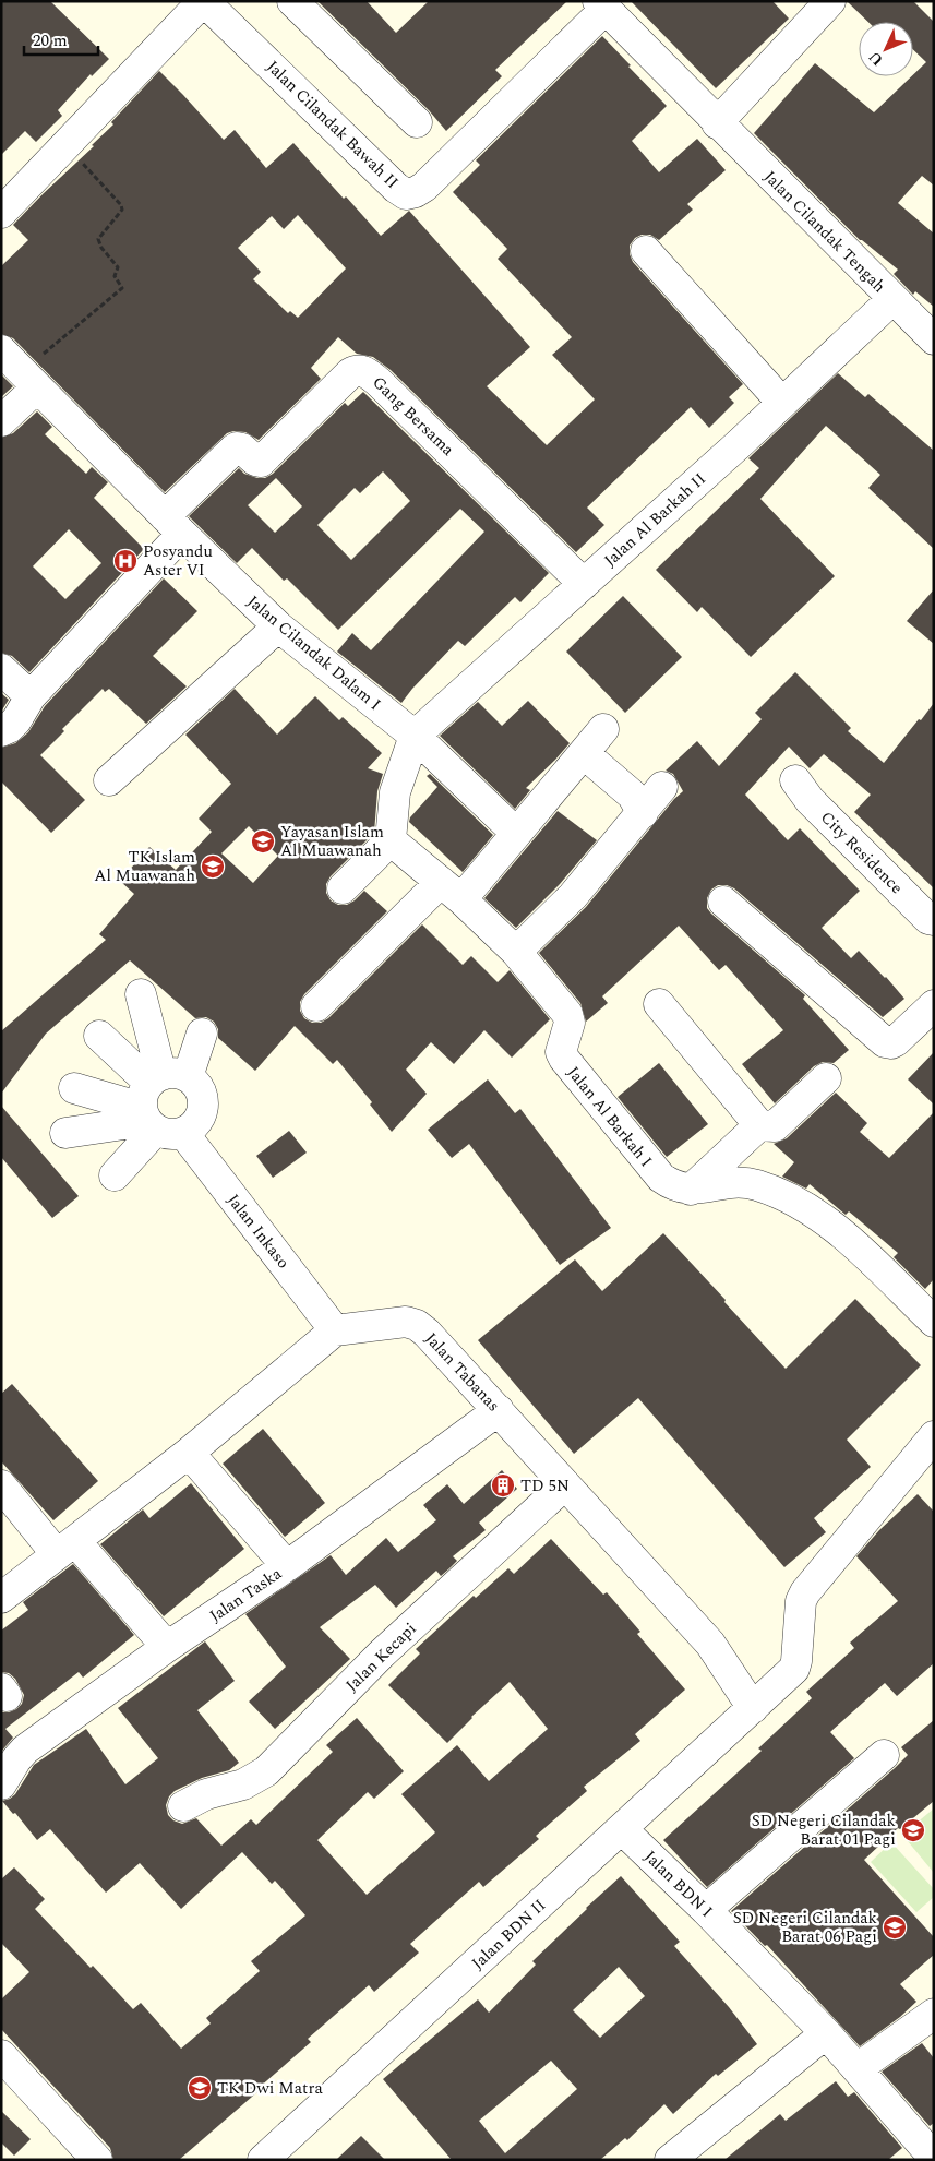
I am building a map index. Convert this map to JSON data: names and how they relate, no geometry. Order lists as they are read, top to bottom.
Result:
{
  "streets": {
    "street": [
      "Jalan Cilandak Bawah II",
      "Jalan Cilandak Tengah",
      "Gang Bersama",
      "Jalan Al Barkah II",
      "Jalan Cilandak Dalam I",
      "City Residence",
      "Jalan Al Barkah I",
      "Jalan Inkaso",
      "Jalan Tabanas",
      "Jalan Taska",
      "Jalan Kecapi",
      "Jalan BDN I",
      "Jalan BDN II"
    ]
  },
  "crossings": [
    ["Jalan Cilandak Bawah II", "Jalan Cilandak Tengah"],
    ["Jalan Cilandak Tengah", "Jalan Al Barkah II"],
    ["Gang Bersama", "Jalan Al Barkah II"],
    ["Gang Bersama", "Jalan Cilandak Dalam I"],
    ["Jalan Al Barkah II", "Jalan Cilandak Dalam I"],
    ["Jalan Inkaso", "Jalan Tabanas"],
    ["Jalan Tabanas", "Jalan Taska"],
    ["Jalan Tabanas", "Jalan Kecapi"],
    ["Jalan Tabanas", "Jalan BDN II"],
    ["Jalan BDN I", "Jalan BDN II"]
  ],
  "places": {
    "hospital": ["Posyandu Aster VI"],
    "school or university": [
      "Yayasan Islam Al Muawanah",
      "TK Islam Al Muawanah",
      "SD Negeri Cilandak Barat 01 Pagi",
      "SD Negeri Cilandak Barat 06 Pagi",
      "TK Dwi Matra"
    ],
    "building": ["TD 5N"]
  },
  "scale_bar": "20 m",
  "north": "bottom left"
}
